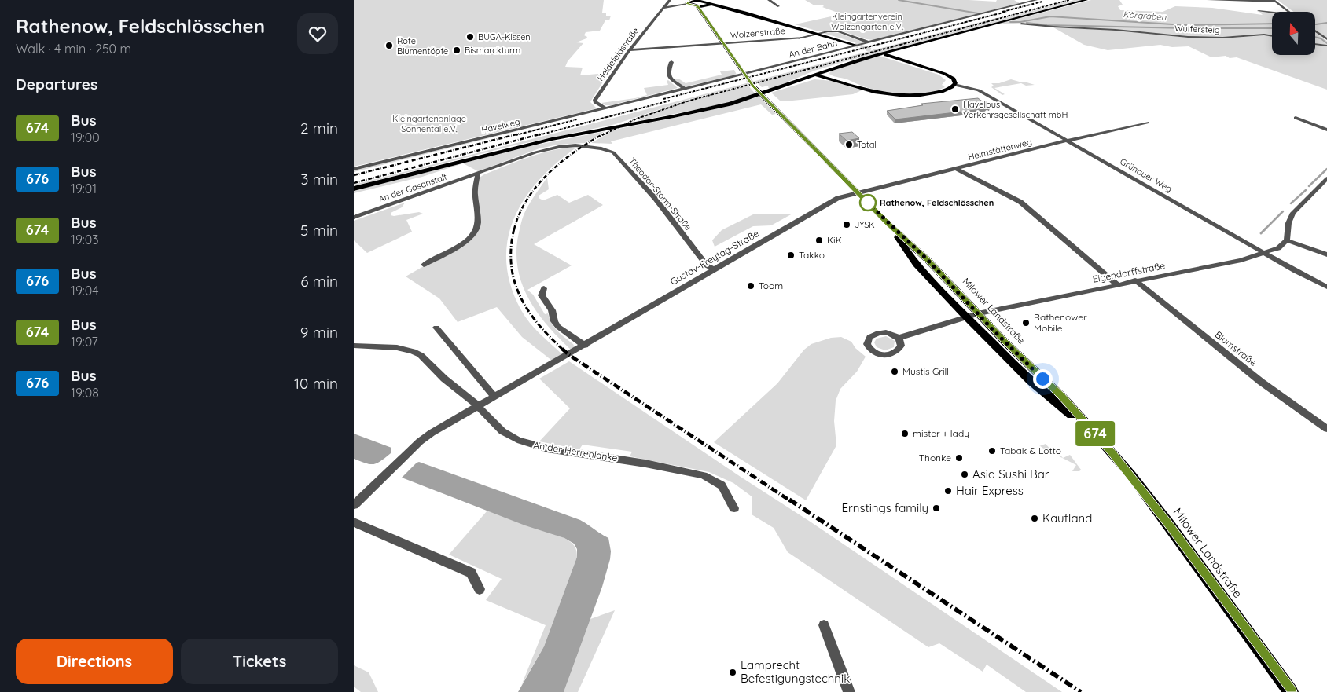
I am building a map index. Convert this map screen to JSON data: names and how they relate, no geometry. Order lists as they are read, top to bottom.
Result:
{
  "streets": {
    "main road": ["Milower Landstraße"],
    "street": [
      "Wulfersteig",
      "Wolzenstraße",
      "An der Bahn",
      "Heidefeldstraße",
      "Havelweg",
      "Heimstättenweg",
      "Grünauer Weg",
      "An der Gasanstalt",
      "Theodor-Storm-Straße",
      "Gustav-Freytag-Straße",
      "Eigendorffstraße",
      "Blumstraße",
      "An der Herrenlanke"
    ]
  },
  "crossings": [
    ["Wolzenstraße", "Heidefeldstraße"],
    ["An der Bahn", "Heidefeldstraße"],
    ["An der Bahn", "Havelweg"],
    ["Heidefeldstraße", "Havelweg"],
    ["Heimstättenweg", "Grünauer Weg"],
    ["Heimstättenweg", "Gustav-Freytag-Straße"],
    ["Heimstättenweg", "Milower Landstraße"],
    ["Grünauer Weg", "Eigendorffstraße"],
    ["An der Gasanstalt", "Theodor-Storm-Straße"],
    ["Theodor-Storm-Straße", "Gustav-Freytag-Straße"],
    ["Gustav-Freytag-Straße", "Milower Landstraße"],
    ["Gustav-Freytag-Straße", "An der Herrenlanke"],
    ["Eigendorffstraße", "Milower Landstraße"],
    ["Eigendorffstraße", "Blumstraße"]
  ],
  "water": ["Körgraben"],
  "parks": ["Kleingartenverein Wolzengarten e.V.", "Kleingartenanlage Sonnental e.V."],
  "places": [
    "BUGA-Kissen",
    "Rote Blumentöpfe",
    "Bismarckturm",
    "Havelbus Verkehrsgesellschaft mbH",
    "Total",
    "Rathenow, Feldschlösschen",
    "JYSK",
    "KiK",
    "Takko",
    "Toom",
    "Rathenower Mobile",
    "Mustis Grill",
    "mister + lady",
    "Tabak & Lotto",
    "Thonke",
    "Asia Sushi Bar",
    "Hair Express",
    "Ernstings family",
    "Kaufland",
    "Lamprecht Befestigungstechnik"
  ],
  "lines": ["bus line 674"],
  "north": "top",
  "page": {
    "heading": [
      ["Rathenow, Feldschlösschen", "Walk · 4 min · 250 m"],
      "Departures"
    ],
    "on_map": "674",
    "list": [
      {
        "mark": "674",
        "name": "Bus",
        "note": "19:00",
        "value": "2 min"
      },
      {
        "mark": "676",
        "name": "Bus",
        "note": "19:01",
        "value": "3 min"
      },
      {
        "mark": "674",
        "name": "Bus",
        "note": "19:03",
        "value": "5 min"
      },
      {
        "mark": "676",
        "name": "Bus",
        "note": "19:04",
        "value": "6 min"
      },
      {
        "mark": "674",
        "name": "Bus",
        "note": "19:07",
        "value": "9 min"
      },
      {
        "mark": "676",
        "name": "Bus",
        "note": "19:08",
        "value": "10 min"
      }
    ],
    "buttons": ["Directions", "Tickets"]
  }
}
